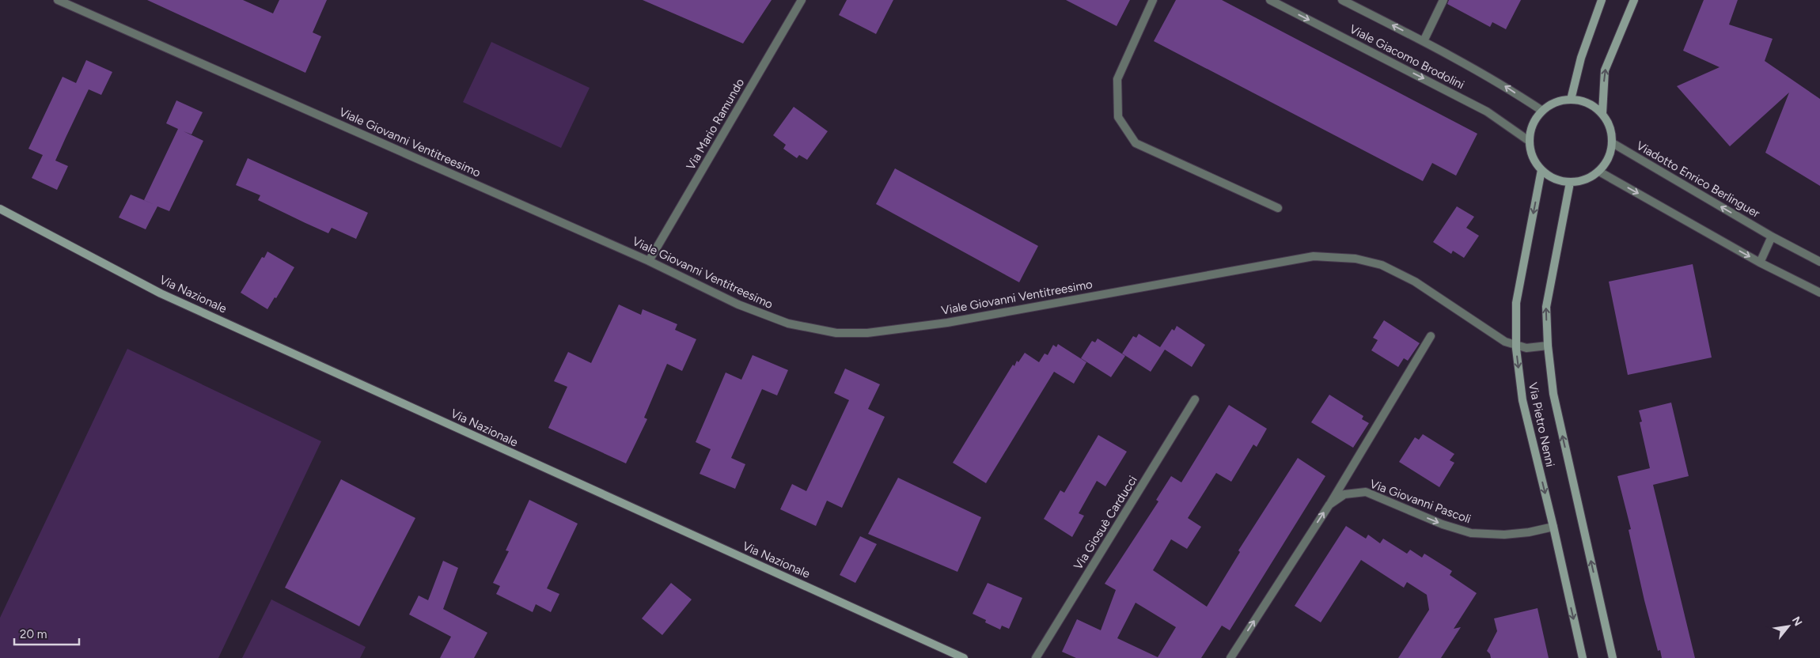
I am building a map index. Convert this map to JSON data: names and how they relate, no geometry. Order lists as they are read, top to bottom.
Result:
{
  "streets": {
    "street": [
      "Viale Giacomo Brodolini",
      "Via Mario Ramundo",
      "Viale Giovanni Ventitreesimo",
      "Viadotto Enrico Berlinguer",
      "Via Nazionale",
      "Via Pietro Nenni",
      "Via Giovanni Pascoli",
      "Via Giosuè Carducci"
    ]
  },
  "crossings": [
    ["Viale Giacomo Brodolini", "Viadotto Enrico Berlinguer"],
    ["Viale Giacomo Brodolini", "Via Pietro Nenni"],
    ["Via Mario Ramundo", "Viale Giovanni Ventitreesimo"],
    ["Viale Giovanni Ventitreesimo", "Via Pietro Nenni"],
    ["Viadotto Enrico Berlinguer", "Via Pietro Nenni"],
    ["Via Pietro Nenni", "Via Giovanni Pascoli"]
  ],
  "one_way": ["Via Giovanni Pascoli"],
  "scale_bar": "20 m",
  "north": "top right"
}
